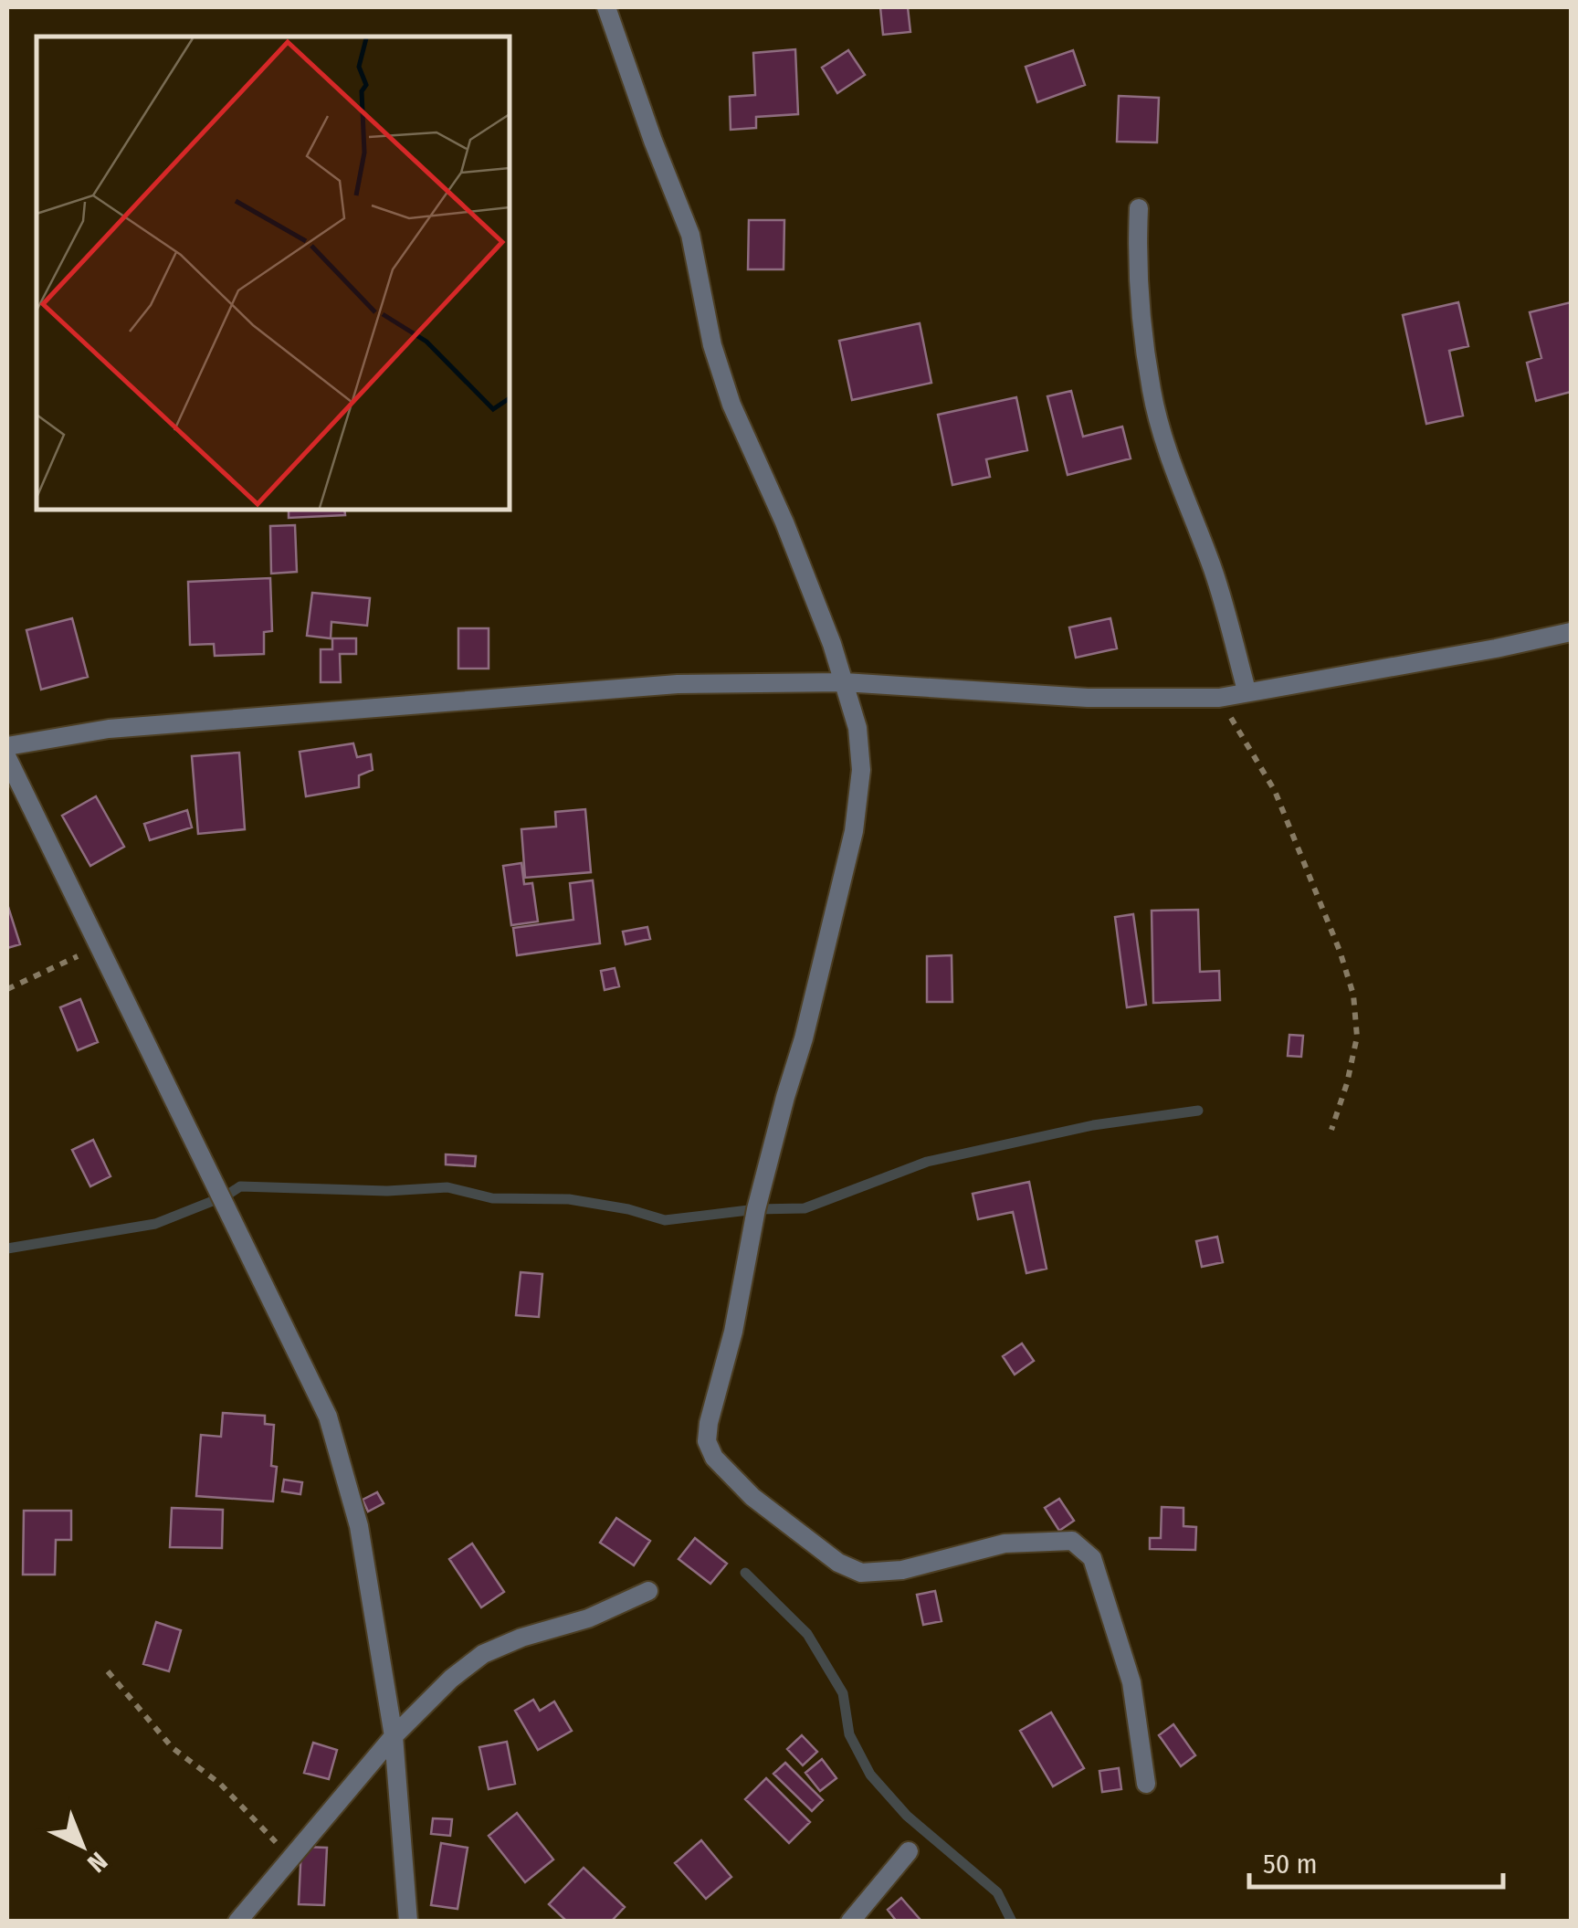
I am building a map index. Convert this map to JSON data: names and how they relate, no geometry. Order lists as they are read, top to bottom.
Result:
{
  "scale_bar": "50 m",
  "north": "bottom right"
}
